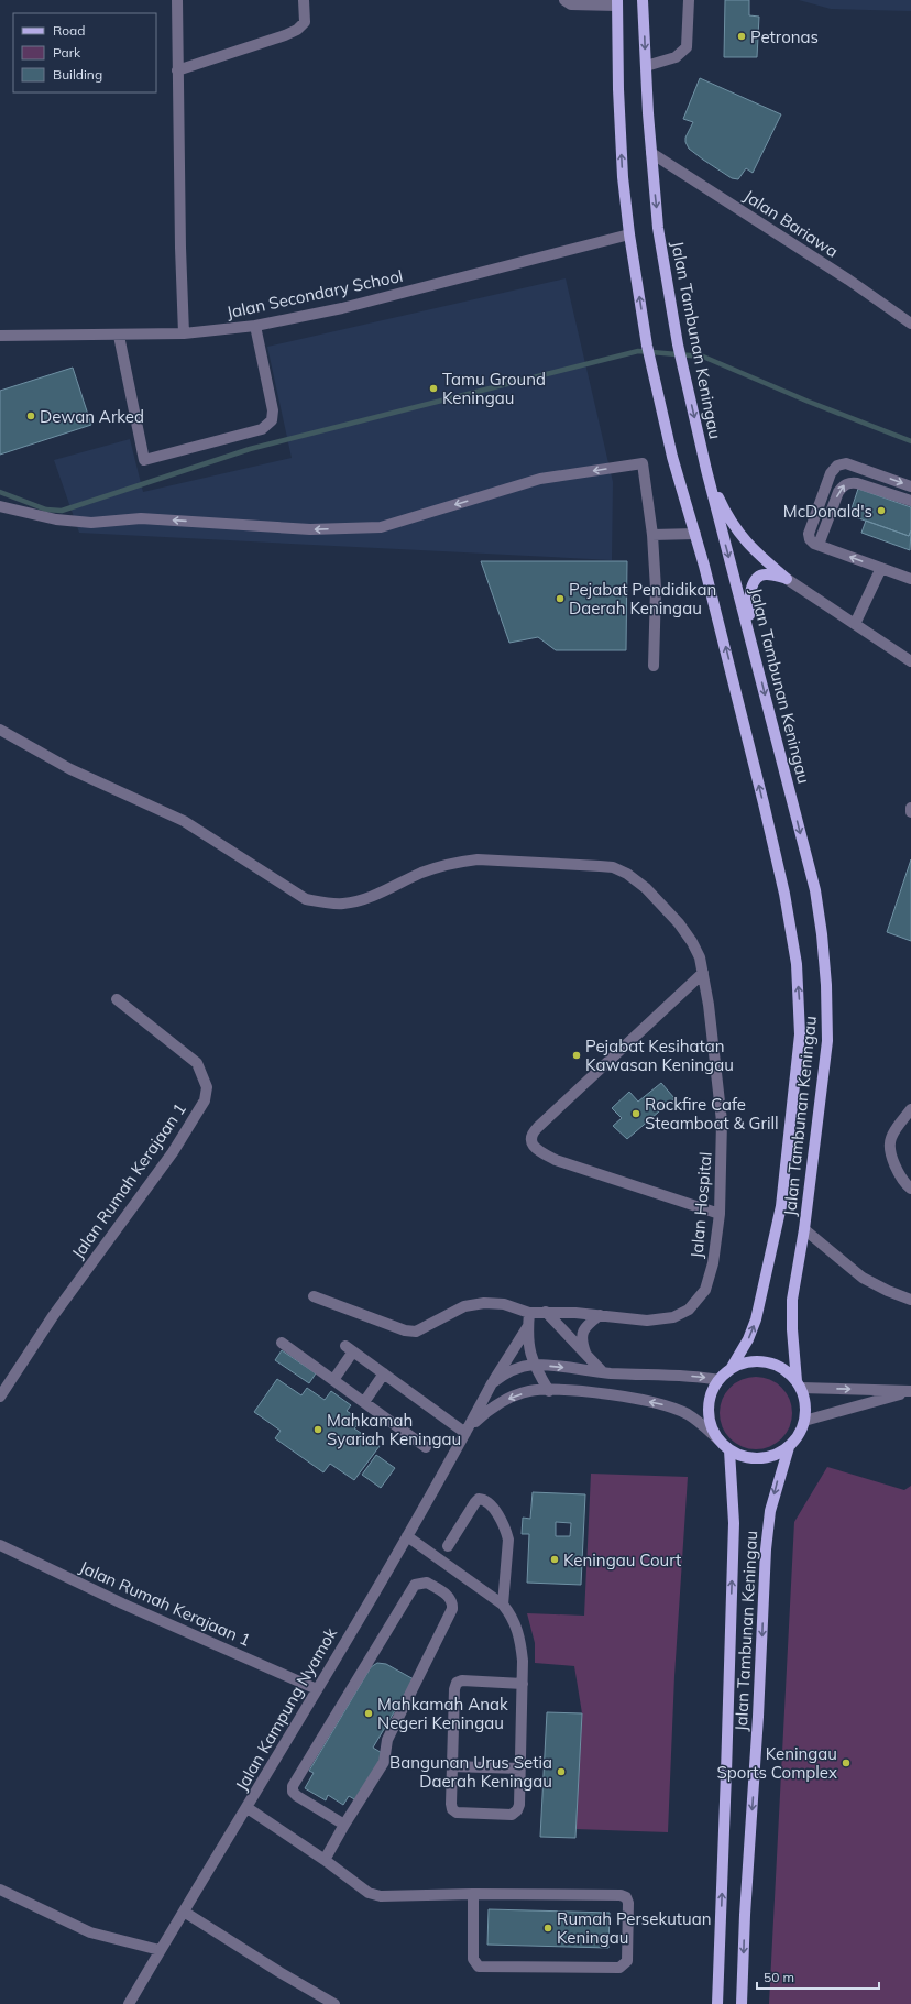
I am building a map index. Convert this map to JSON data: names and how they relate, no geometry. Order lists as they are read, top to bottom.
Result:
{
  "streets": {
    "main road": ["Jalan Tambunan Keningau"],
    "street": [
      "Jalan Bariawa",
      "Jalan Secondary School",
      "Jalan Rumah Kerajaan 1",
      "Jalan Hospital",
      "Jalan Kampung Nyamok"
    ]
  },
  "crossings": [
    ["Jalan Bariawa", "Jalan Tambunan Keningau"],
    ["Jalan Secondary School", "Jalan Tambunan Keningau"],
    ["Jalan Tambunan Keningau", "Jalan Kampung Nyamok"],
    ["Jalan Rumah Kerajaan 1", "Jalan Kampung Nyamok"]
  ],
  "places": [
    "Petronas",
    "Tamu Ground Keningau",
    "Dewan Arked",
    "McDonald's",
    "Pejabat Pendidikan Daerah Keningau",
    "Pejabat Kesihatan Kawasan Keningau",
    "Rockfire Cafe Steamboat & Grill",
    "Mahkamah Syariah Keningau",
    "Keningau Court",
    "Mahkamah Anak Negeri Keningau",
    "Keningau Sports Complex",
    "Bangunan Urus Setia Daerah Keningau",
    "Rumah Persekutuan Keningau"
  ],
  "legend": ["Road", "Park", "Building"],
  "scale_bar": "50 m"
}
